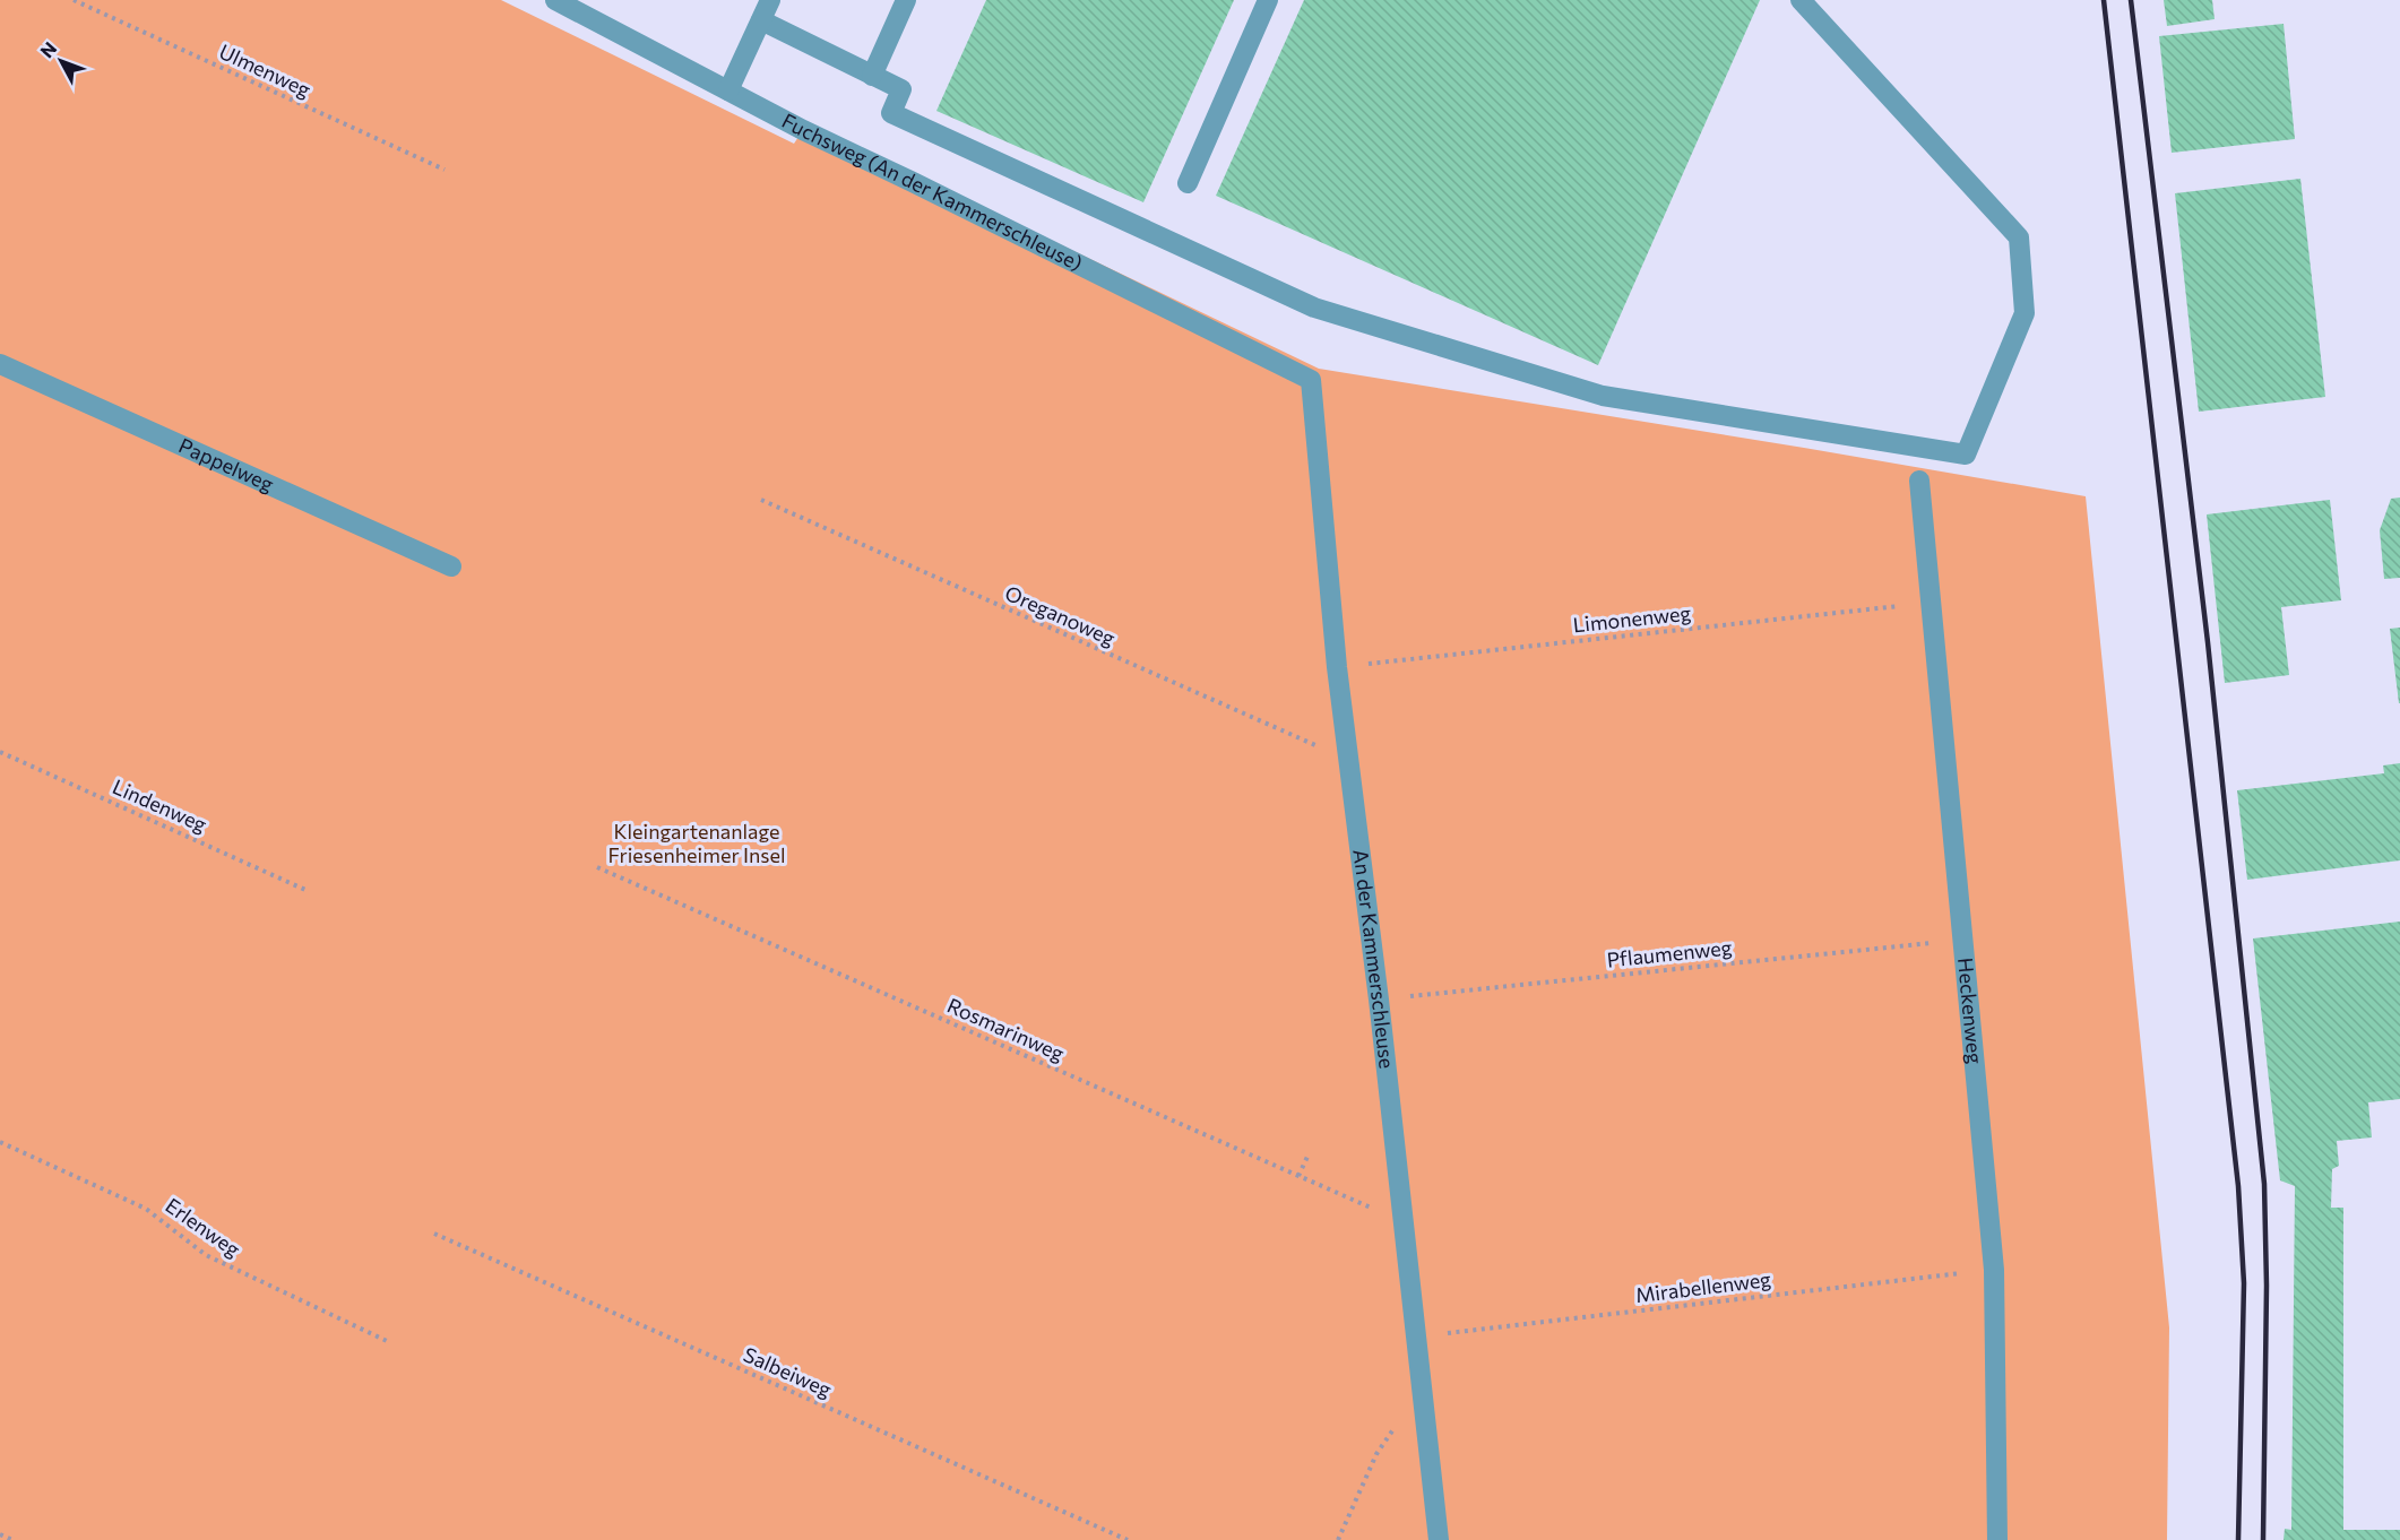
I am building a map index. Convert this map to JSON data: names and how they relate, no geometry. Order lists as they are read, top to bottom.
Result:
{
  "streets": {
    "street": [
      "Fuchsweg (An der Kammerschleuse)",
      "Pappelweg",
      "An der Kammerschleuse",
      "Heckenweg"
    ],
    "path": [
      "Ulmenweg",
      "Oreganoweg",
      "Limonenweg",
      "Lindenweg",
      "Pflaumenweg",
      "Rosmarinweg",
      "Erlenweg",
      "Mirabellenweg",
      "Salbeiweg"
    ]
  },
  "crossings": [
    ["Fuchsweg (An der Kammerschleuse)", "An der Kammerschleuse"],
    ["Oreganoweg", "An der Kammerschleuse"],
    ["Limonenweg", "An der Kammerschleuse"],
    ["Limonenweg", "Heckenweg"],
    ["Pflaumenweg", "An der Kammerschleuse"],
    ["Pflaumenweg", "Heckenweg"],
    ["An der Kammerschleuse", "Rosmarinweg"],
    ["An der Kammerschleuse", "Mirabellenweg"],
    ["Heckenweg", "Mirabellenweg"]
  ],
  "parks": ["Kleingartenanlage Friesenheimer Insel"],
  "north": "top left"
}
